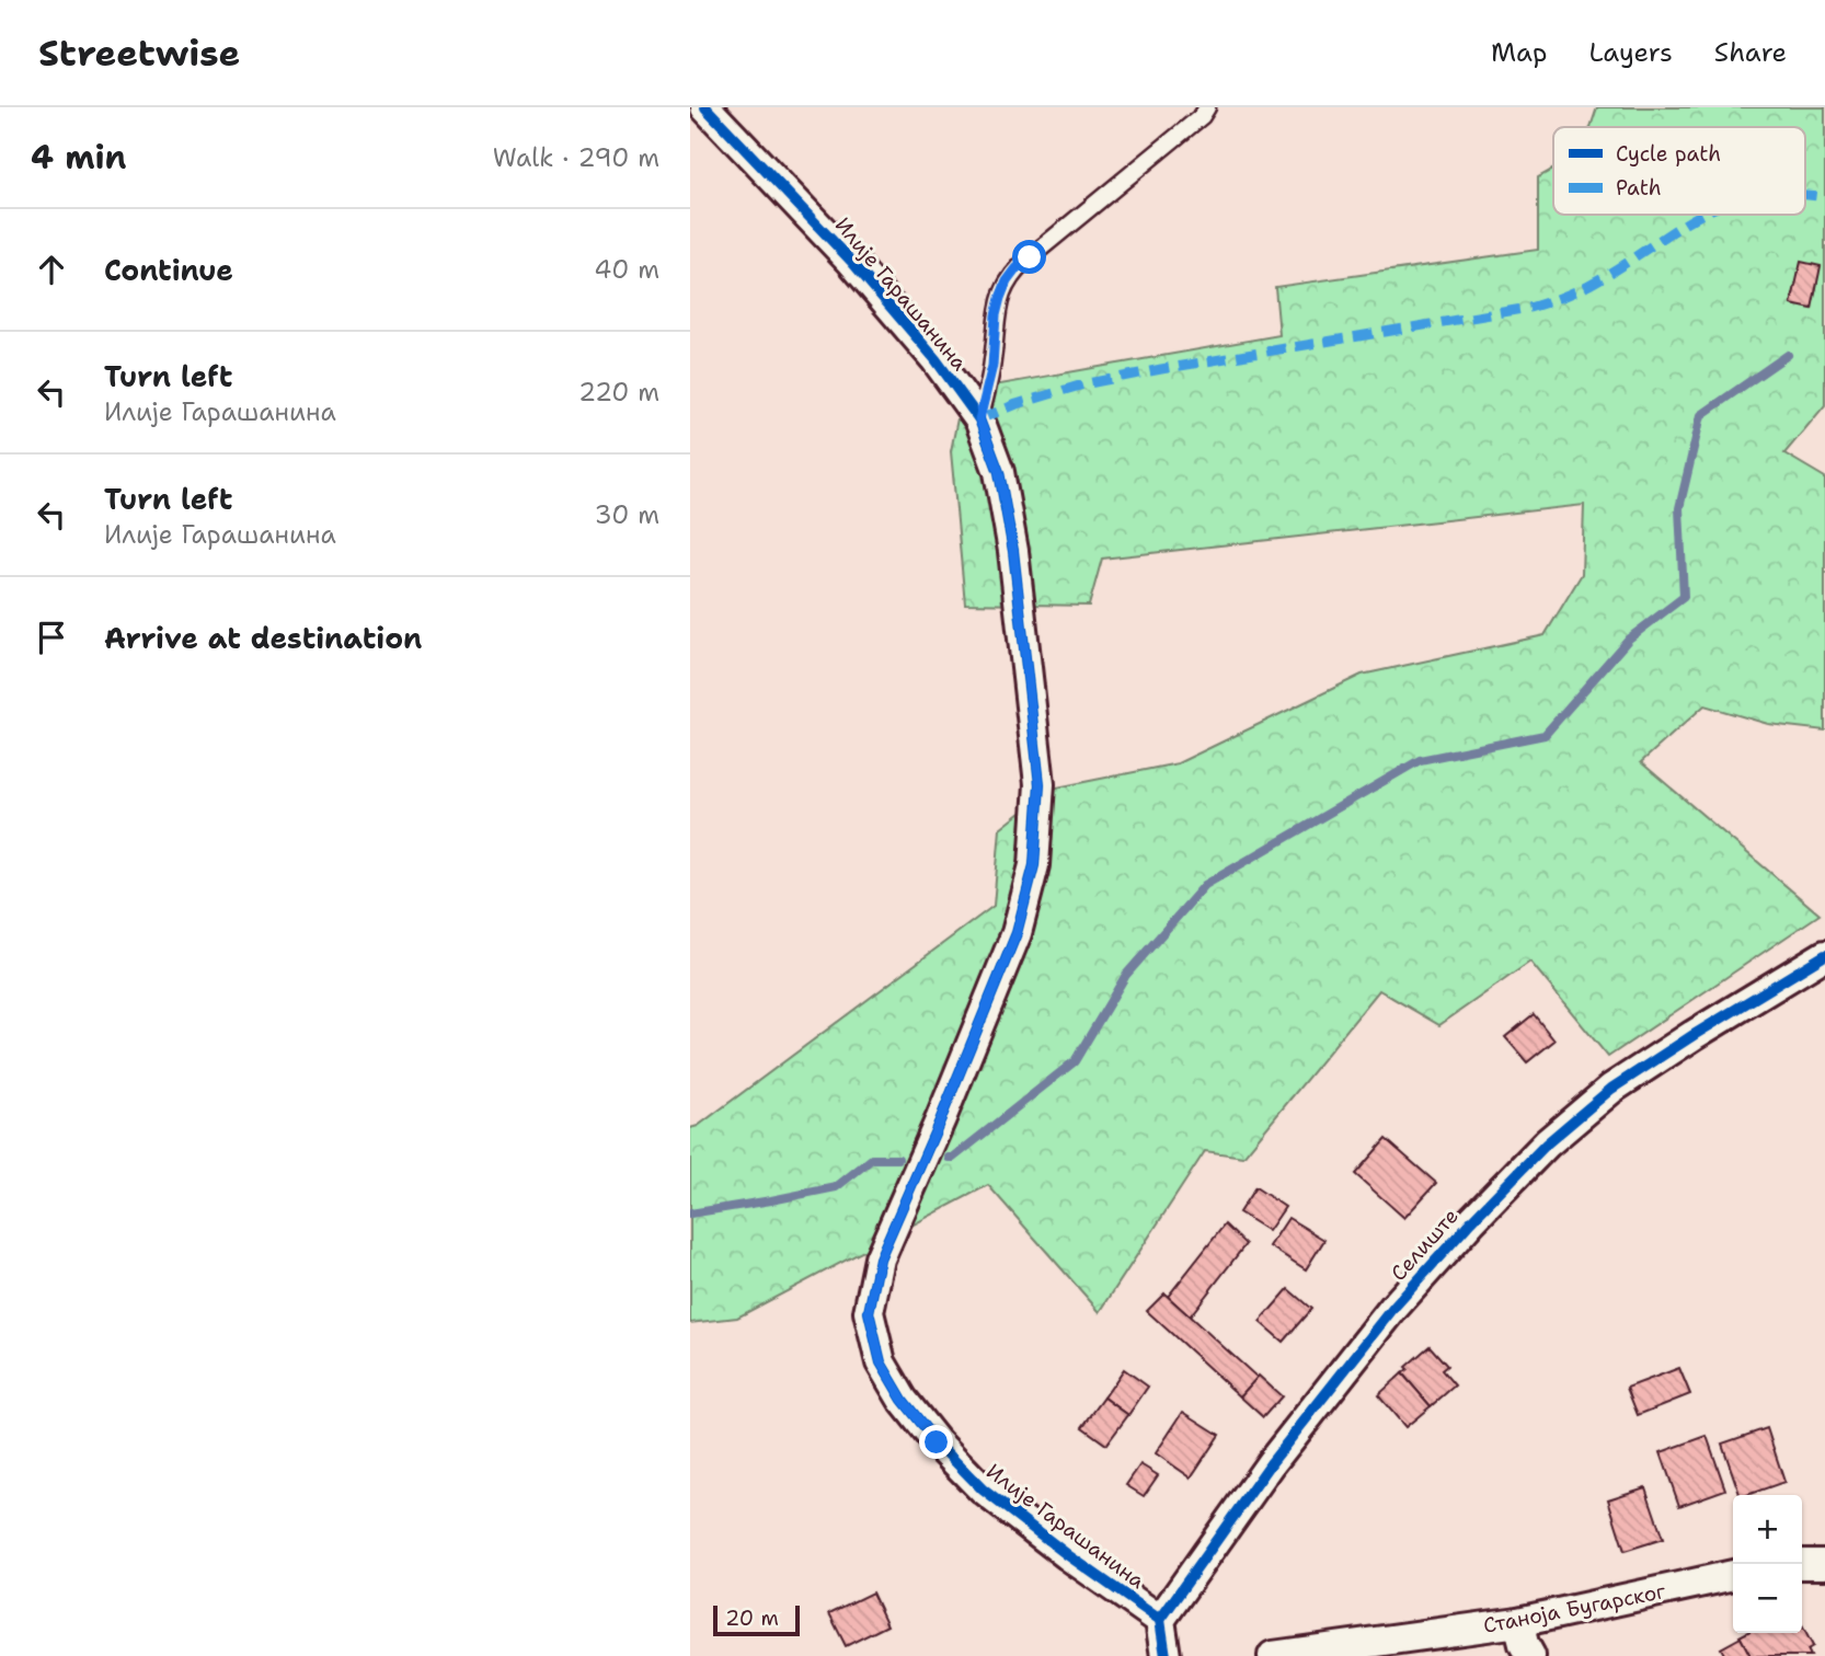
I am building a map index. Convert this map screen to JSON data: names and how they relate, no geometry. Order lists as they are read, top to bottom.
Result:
{
  "streets": {
    "street": ["Илије Гарашанина", "Селиште", "Станоја Бугарског"]
  },
  "crossings": [
    ["Илије Гарашанина", "Селиште"]
  ],
  "legend": ["Cycle path", "Path"],
  "scale_bar": "20 m",
  "page": {
    "header": "Streetwise",
    "nav": ["Map", "Layers", "Share"],
    "heading": ["4 min", "Walk · 290 m"],
    "list": [
      ["Continue", "40 m"],
      ["Turn left", "Илије Гарашанина", "220 m"],
      ["Turn left", "Илије Гарашанина", "30 m"],
      "Arrive at destination"
    ],
    "map_buttons": ["+", "−"],
    "scale": "20 m"
  }
}
